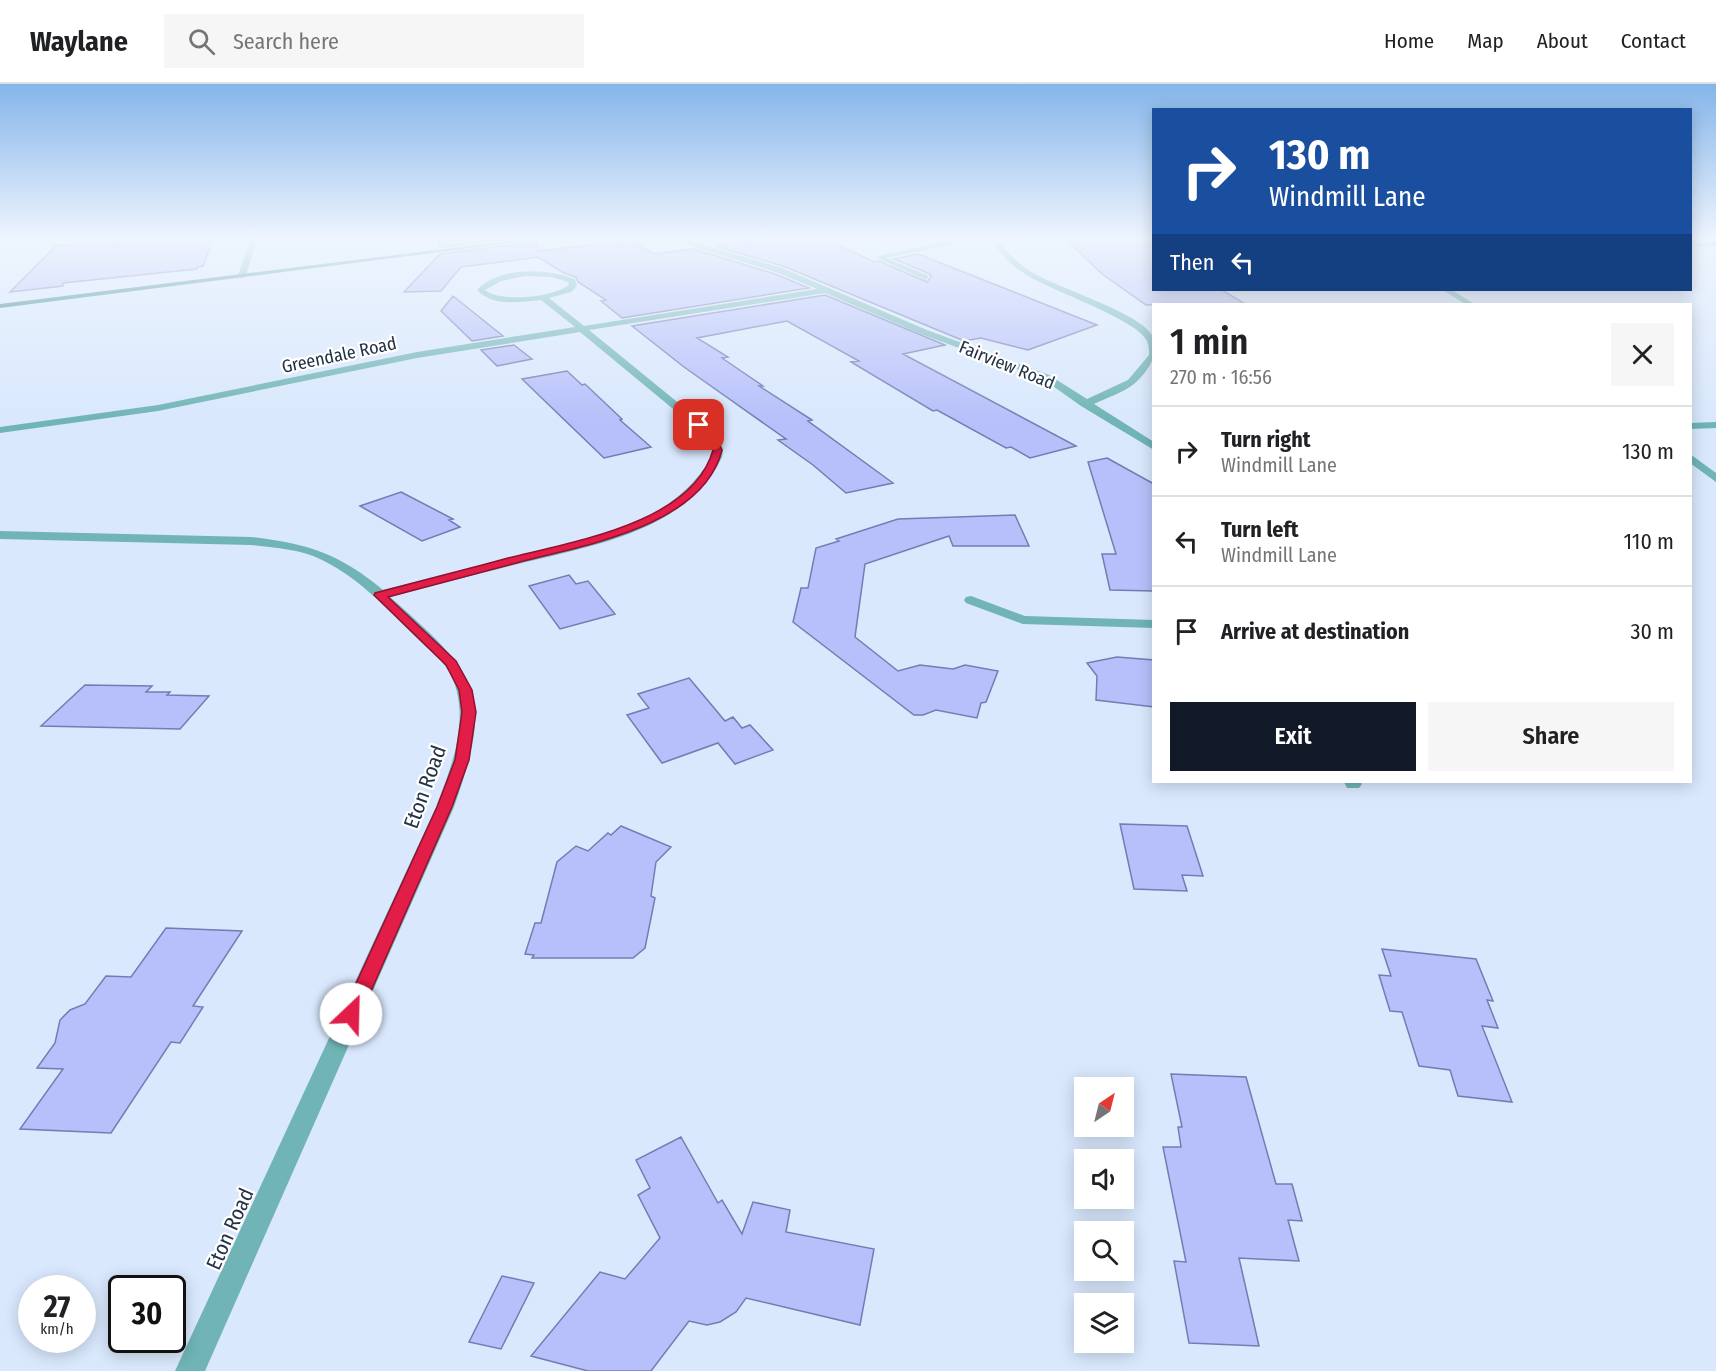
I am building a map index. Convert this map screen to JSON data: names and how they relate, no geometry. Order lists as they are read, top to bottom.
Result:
{
  "streets": {
    "street": ["Greendale Road", "Fairview Road", "Eton Road"]
  },
  "north": "top right",
  "page": {
    "header": "Waylane",
    "search": "Search here",
    "nav": [
      "Home",
      "Map",
      "About",
      "Contact"
    ],
    "turn": ["130 m", "Windmill Lane"],
    "then": "Then",
    "heading": ["1 min", "270 m · 16:56"],
    "list": [
      {
        "name": "Turn right",
        "note": "Windmill Lane",
        "value": "130 m"
      },
      {
        "name": "Turn left",
        "note": "Windmill Lane",
        "value": "110 m"
      },
      {
        "name": "Arrive at destination",
        "value": "30 m"
      }
    ],
    "buttons": ["Exit", "Share"],
    "speed": "27 km/h",
    "limit": "30"
  }
}
